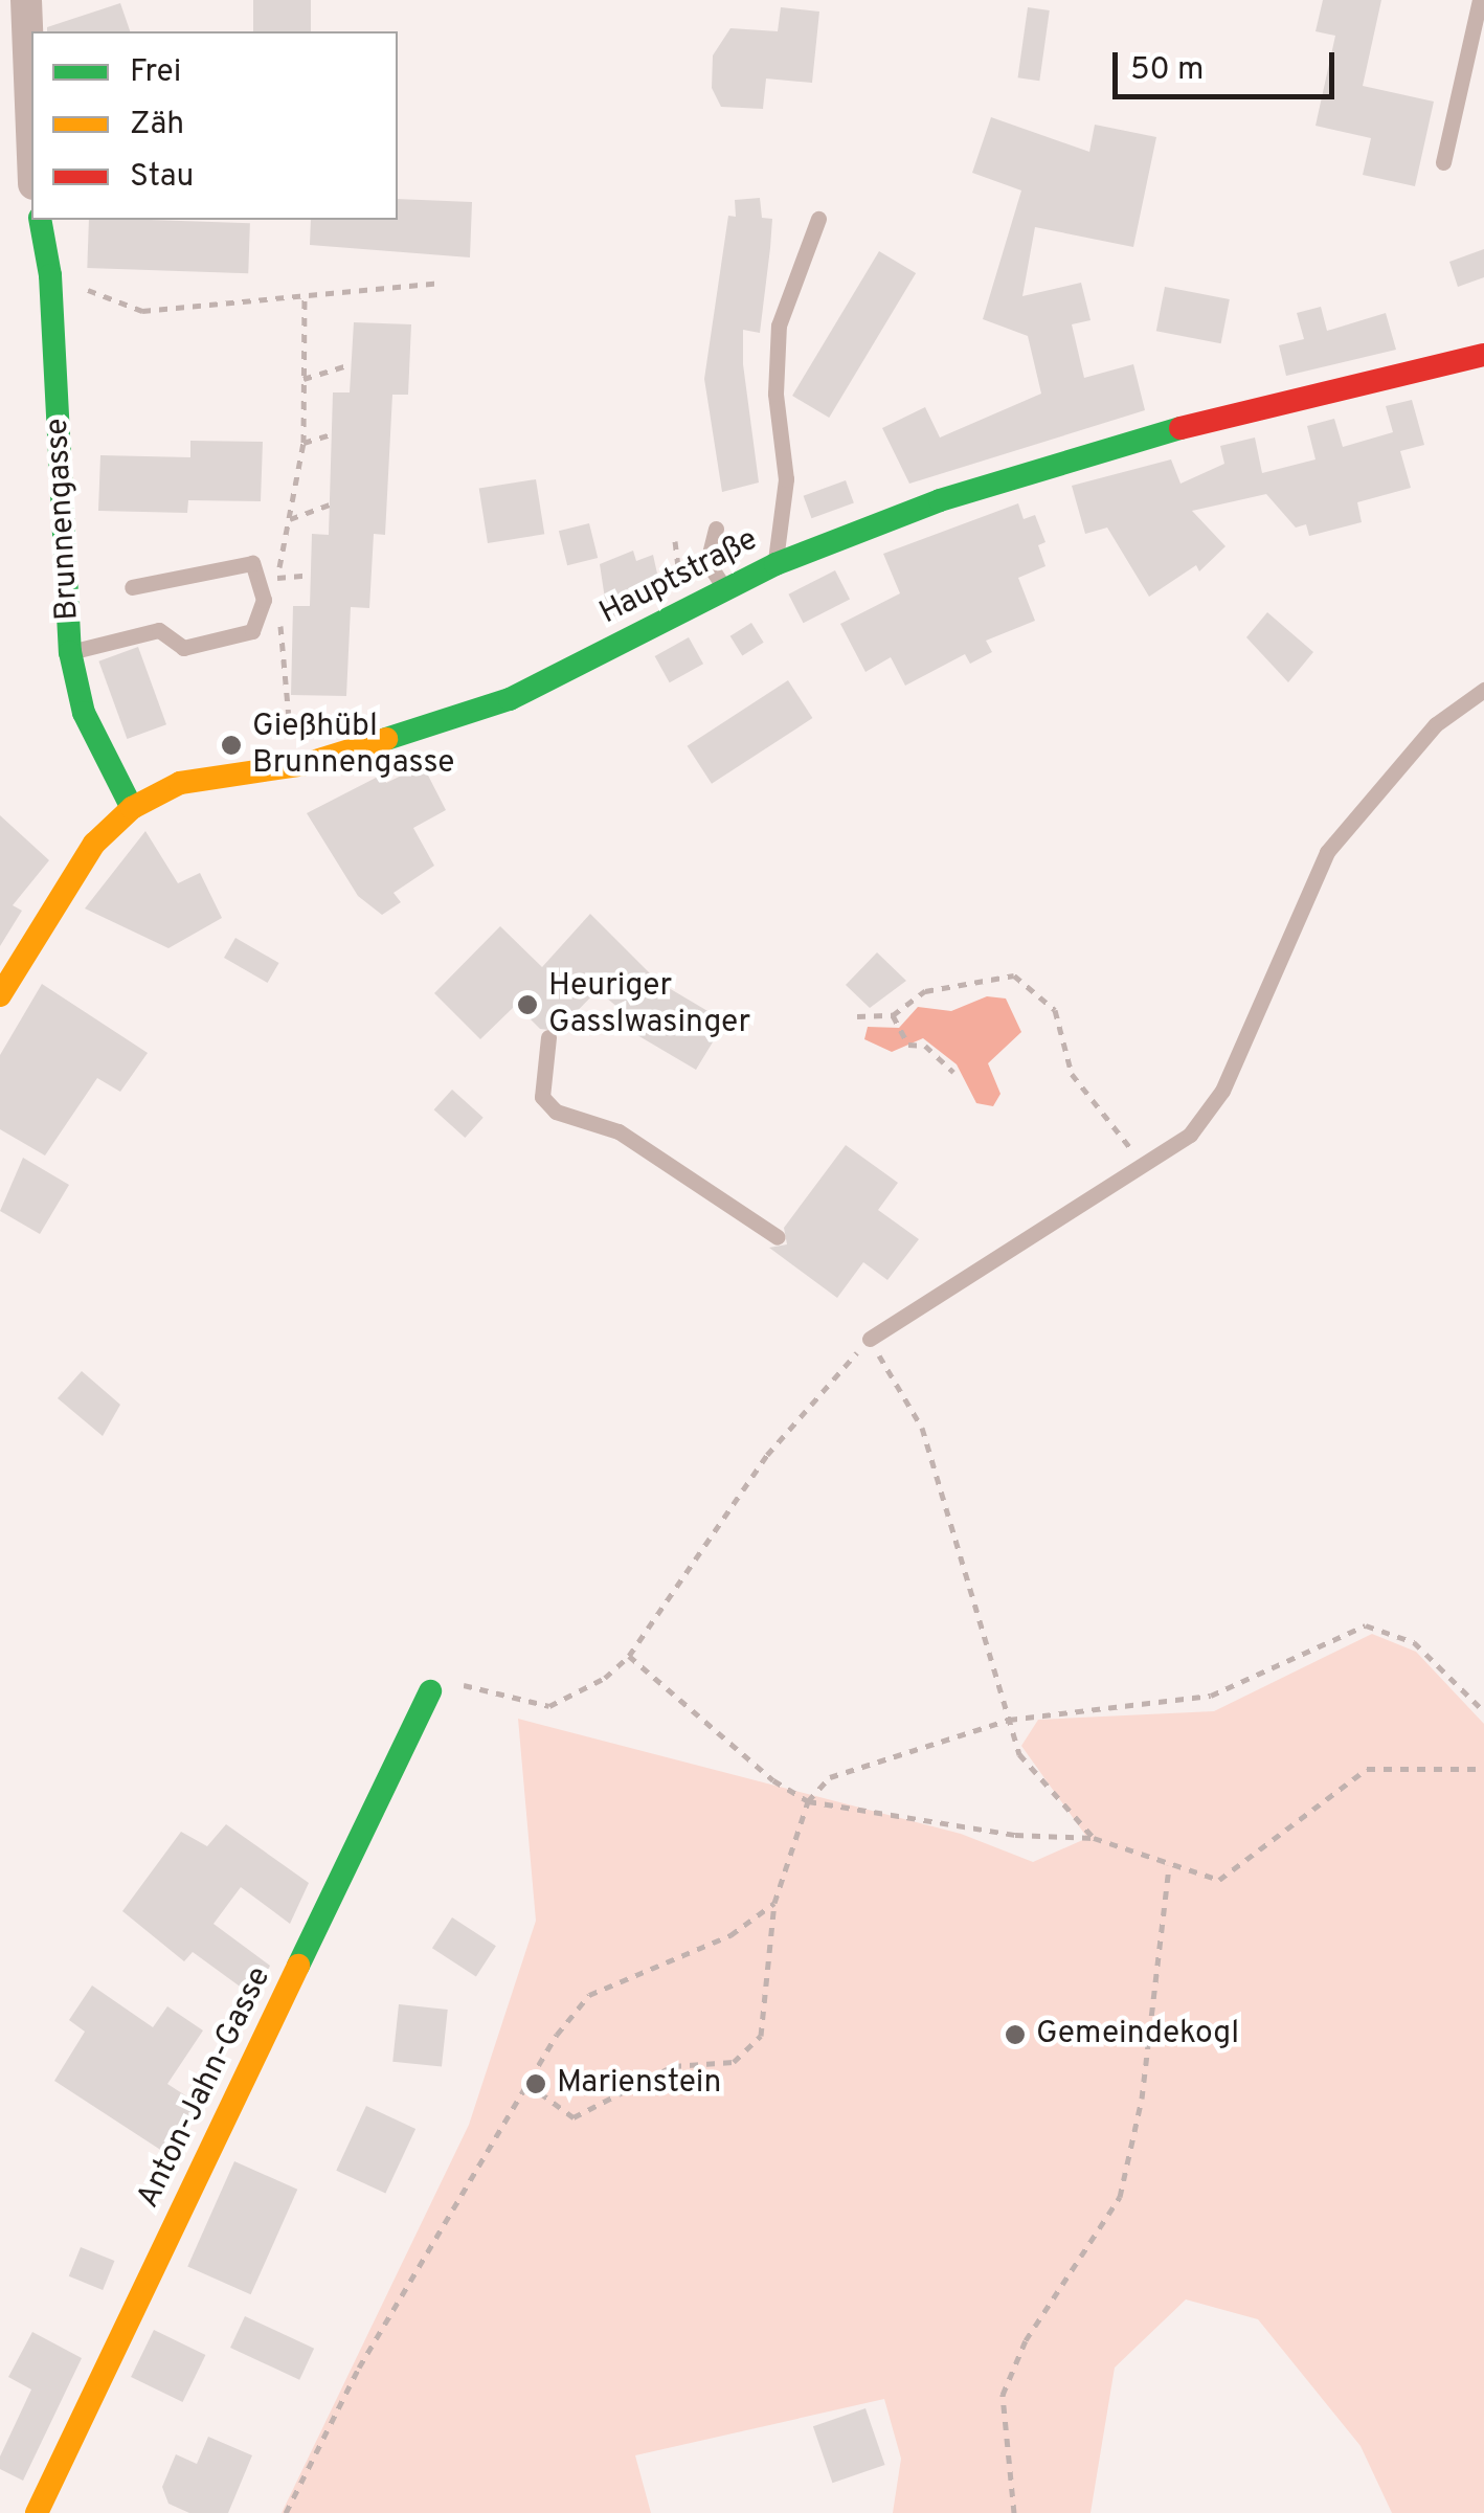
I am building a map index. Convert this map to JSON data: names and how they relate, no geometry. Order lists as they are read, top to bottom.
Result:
{
  "streets": {
    "street": ["Brunnengasse", "Hauptstraße", "Anton-Jahn-Gasse"]
  },
  "crossings": [
    ["Brunnengasse", "Hauptstraße"]
  ],
  "places": [
    "Gießhübl Brunnengasse",
    "Heuriger Gasslwasinger",
    "Gemeindekogl",
    "Marienstein"
  ],
  "legend": ["Frei", "Zäh", "Stau"],
  "scale_bar": "50 m"
}
